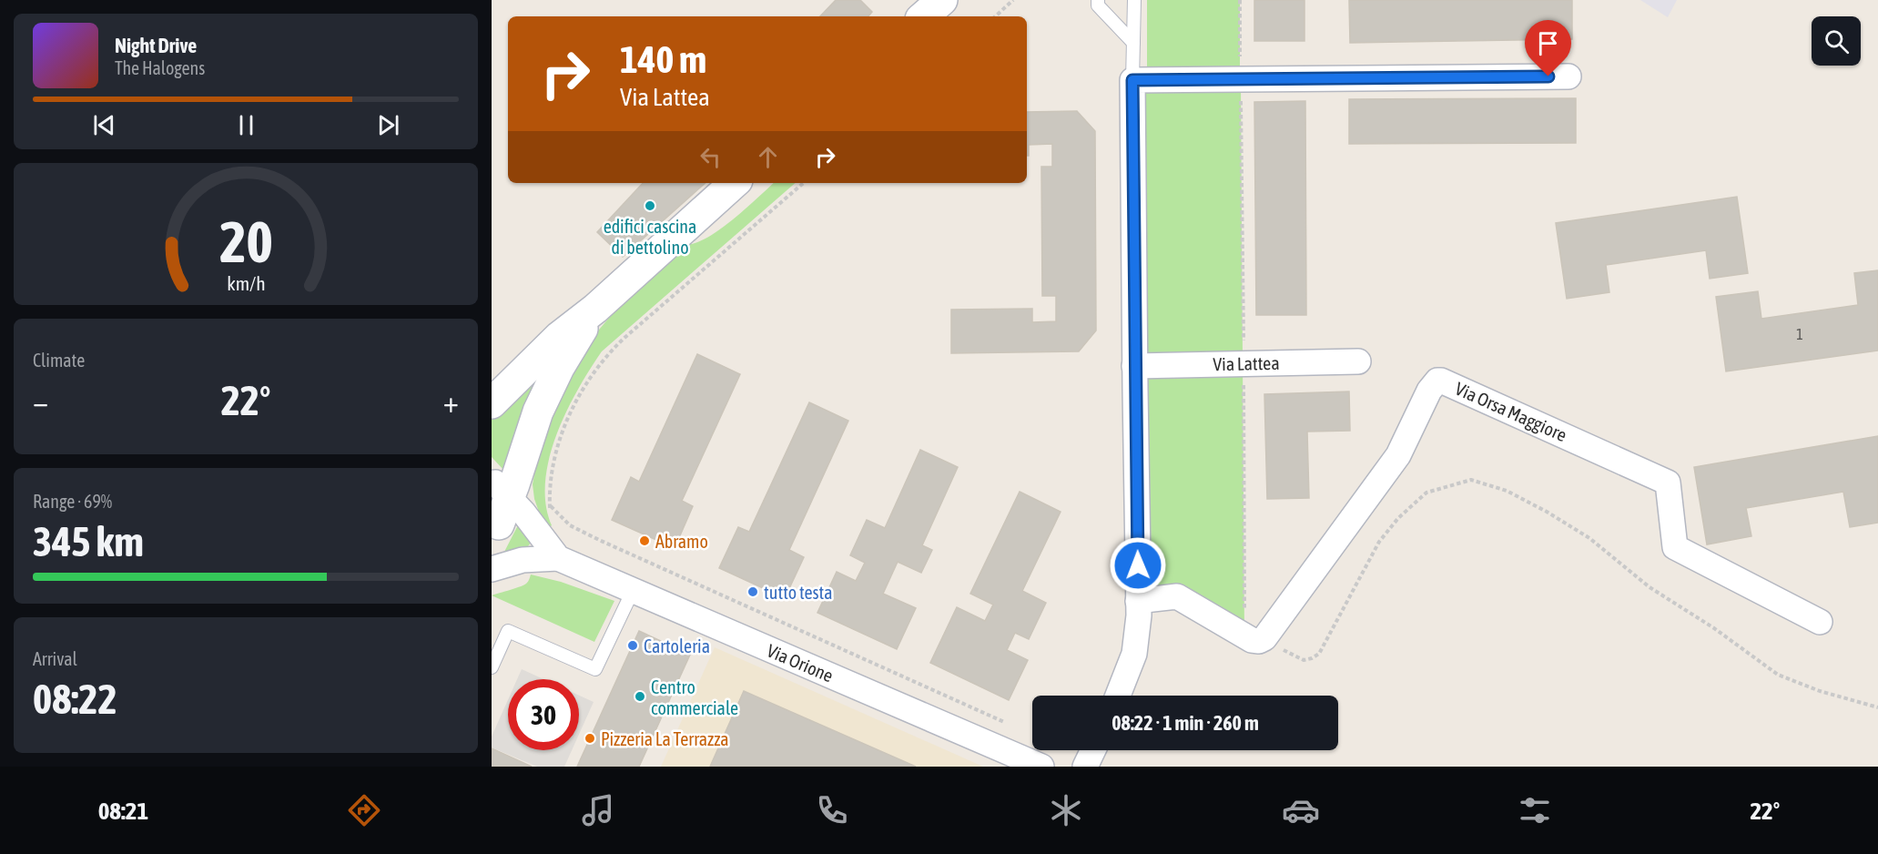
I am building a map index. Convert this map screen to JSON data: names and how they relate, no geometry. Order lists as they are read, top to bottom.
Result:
{
  "streets": {
    "street": ["Via Lattea", "Via Orsa Maggiore", "Via Orione"]
  },
  "places": [
    "edifici cascina di bettolino",
    "Abramo",
    "tutto testa",
    "Cartoleria",
    "Centro commerciale",
    "Pizzeria La Terrazza"
  ],
  "house_numbers": ["1"],
  "page": {
    "turn": ["140 m", "Via Lattea"],
    "song": ["Night Drive", "The Halogens"],
    "tile": [
      "Climate",
      ["Range · 69%", "345 km"],
      ["Arrival", "08:22"]
    ],
    "heat": ["−", "22°", "+"],
    "limit": "30",
    "trip": "08:22 · 1 min · 260 m",
    "tabs": ["08:21", "22°"],
    "gauge": ["20", "km/h"]
  }
}
